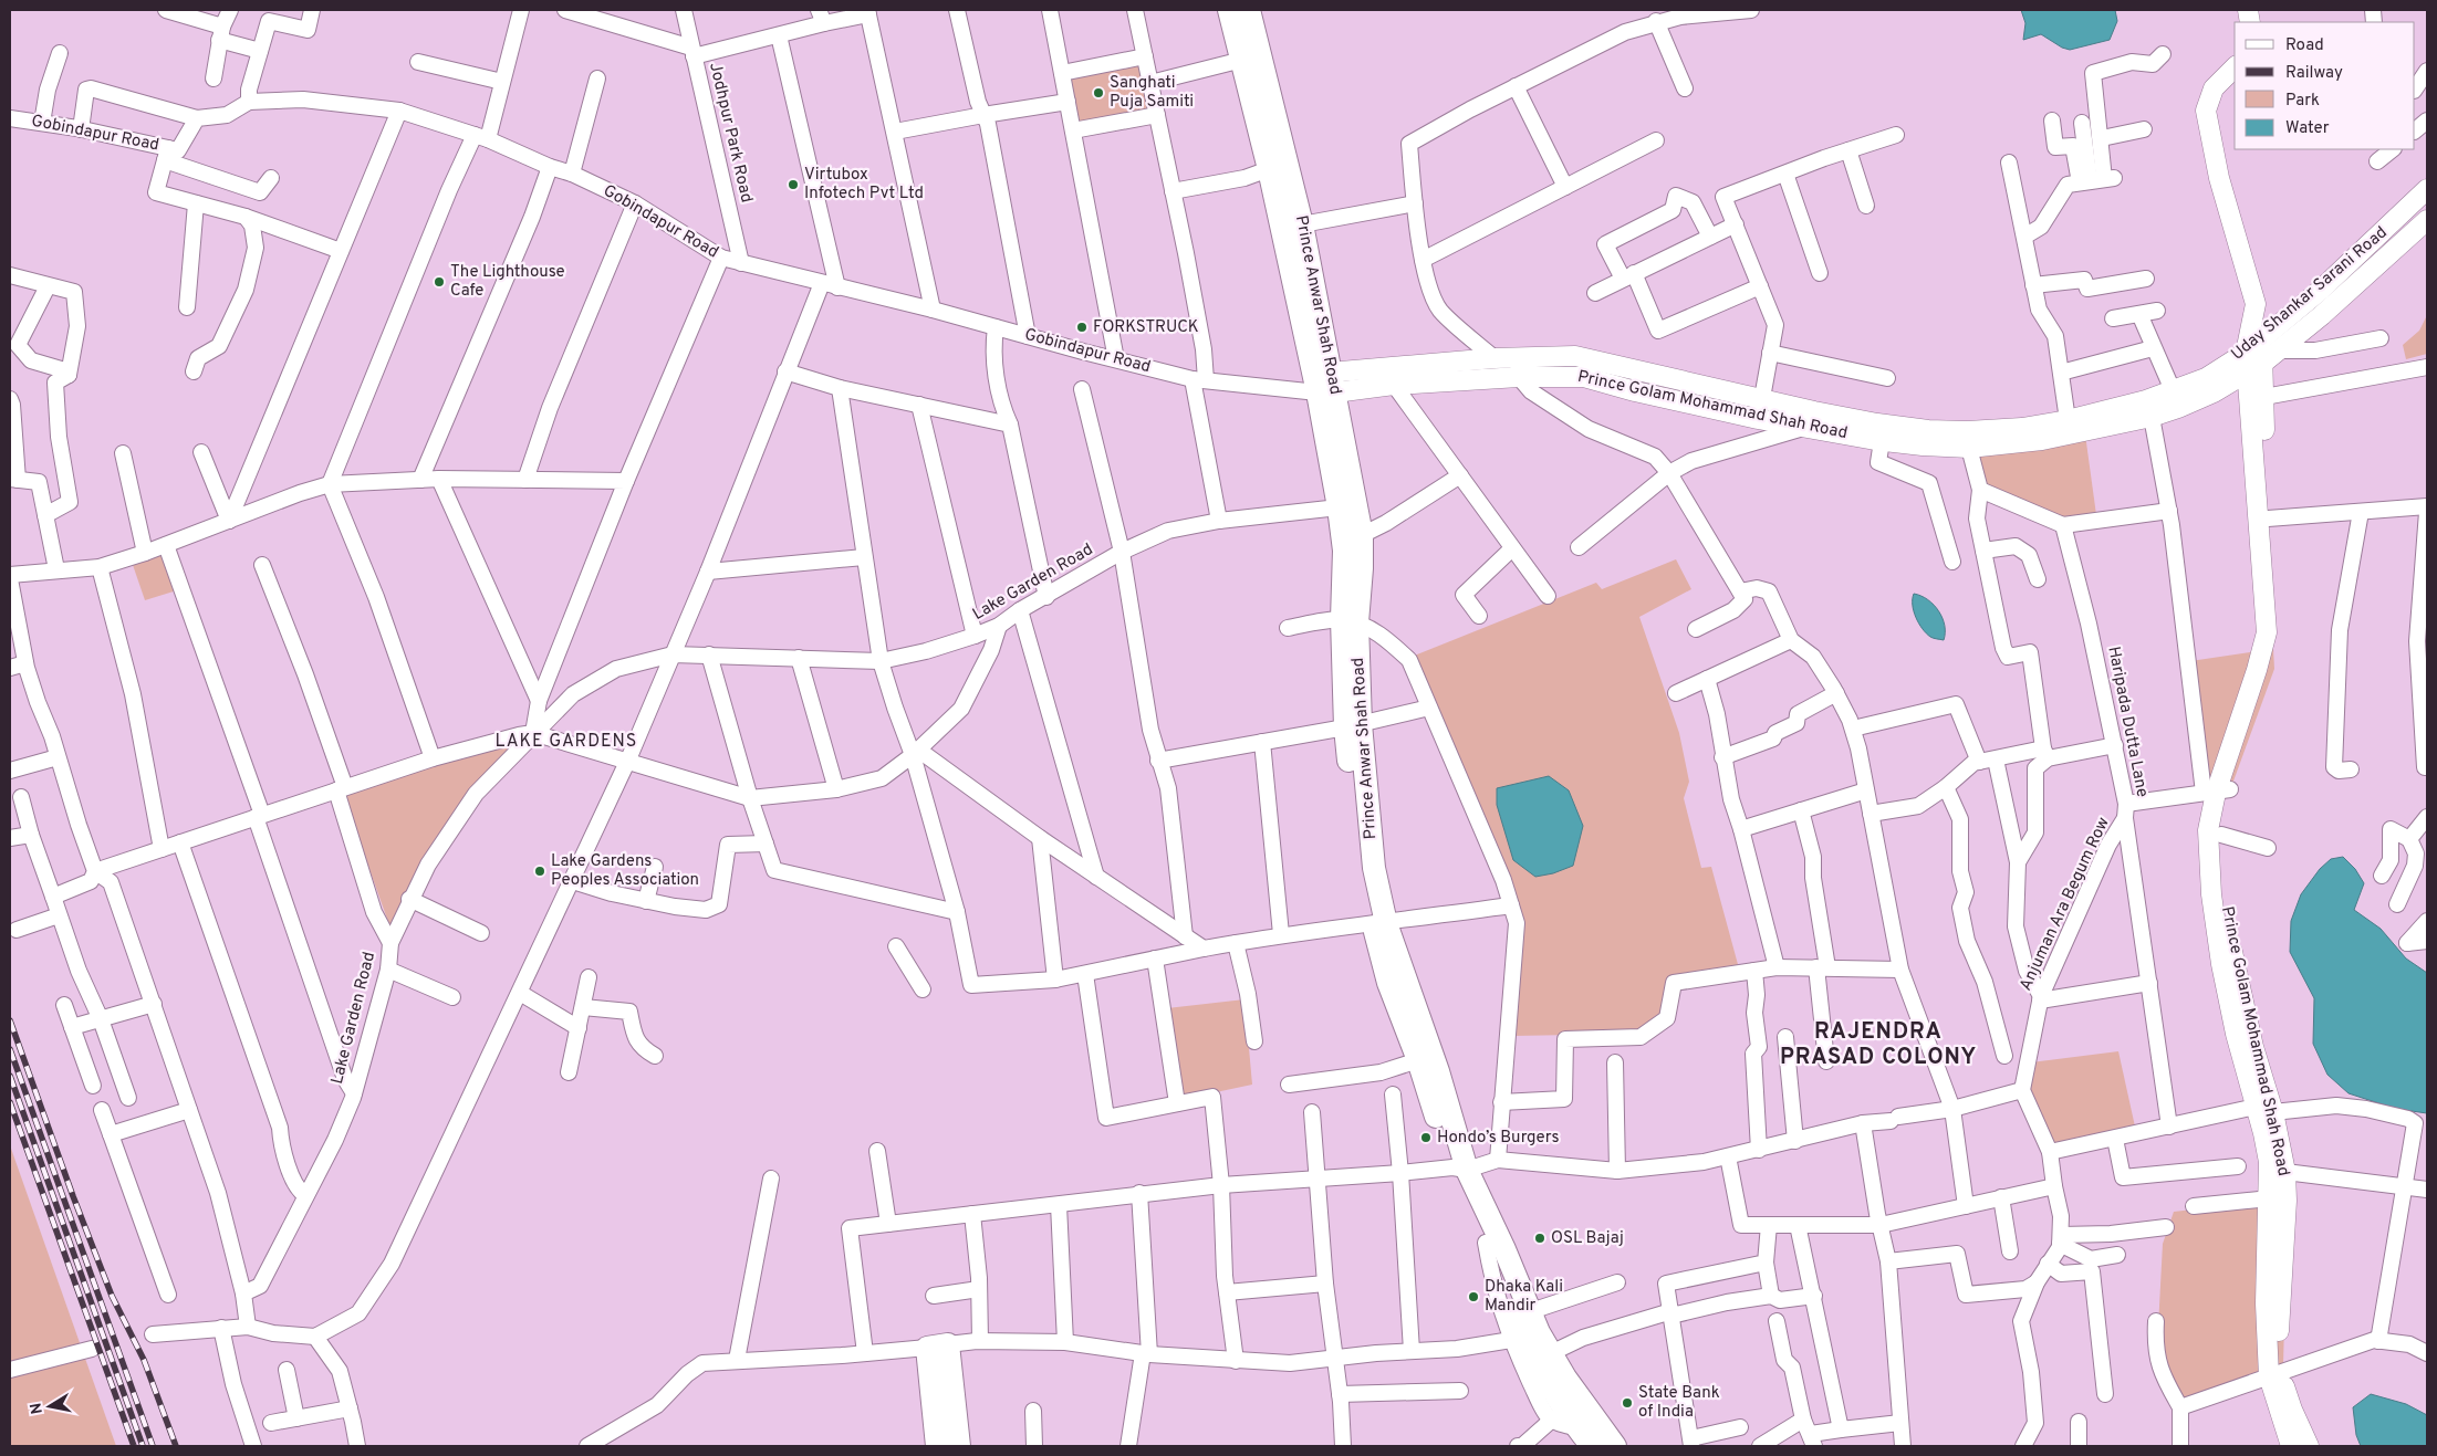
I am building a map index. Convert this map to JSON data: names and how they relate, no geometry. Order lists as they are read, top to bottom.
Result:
{
  "streets": {
    "main road": ["Prince Anwar Shah Road"],
    "street": [
      "Jodhpur Park Road",
      "Gobindapur Road",
      "Uday Shankar Sarani Road",
      "Prince Golam Mohammad Shah Road",
      "Lake Garden Road",
      "Haripada Dutta Lane",
      "Anjuman Ara Begum Row"
    ]
  },
  "crossings": [
    ["Jodhpur Park Road", "Gobindapur Road"],
    ["Gobindapur Road", "Prince Anwar Shah Road"],
    ["Gobindapur Road", "Prince Golam Mohammad Shah Road"],
    ["Uday Shankar Sarani Road", "Prince Golam Mohammad Shah Road"],
    ["Prince Anwar Shah Road", "Prince Golam Mohammad Shah Road"],
    ["Prince Anwar Shah Road", "Lake Garden Road"],
    ["Haripada Dutta Lane", "Anjuman Ara Begum Row"]
  ],
  "districts": ["LAKE GARDENS", "RAJENDRA PRASAD COLONY"],
  "places": [
    "Sanghati Puja Samiti",
    "Virtubox Infotech Pvt Ltd",
    "The Lighthouse Cafe",
    "FORKSTRUCK",
    "Lake Gardens Peoples Association",
    "Hondo’s Burgers",
    "OSL Bajaj",
    "Dhaka Kali Mandir",
    "State Bank of India"
  ],
  "legend": [
    "Road",
    "Railway",
    "Park",
    "Water"
  ],
  "north": "left"
}
